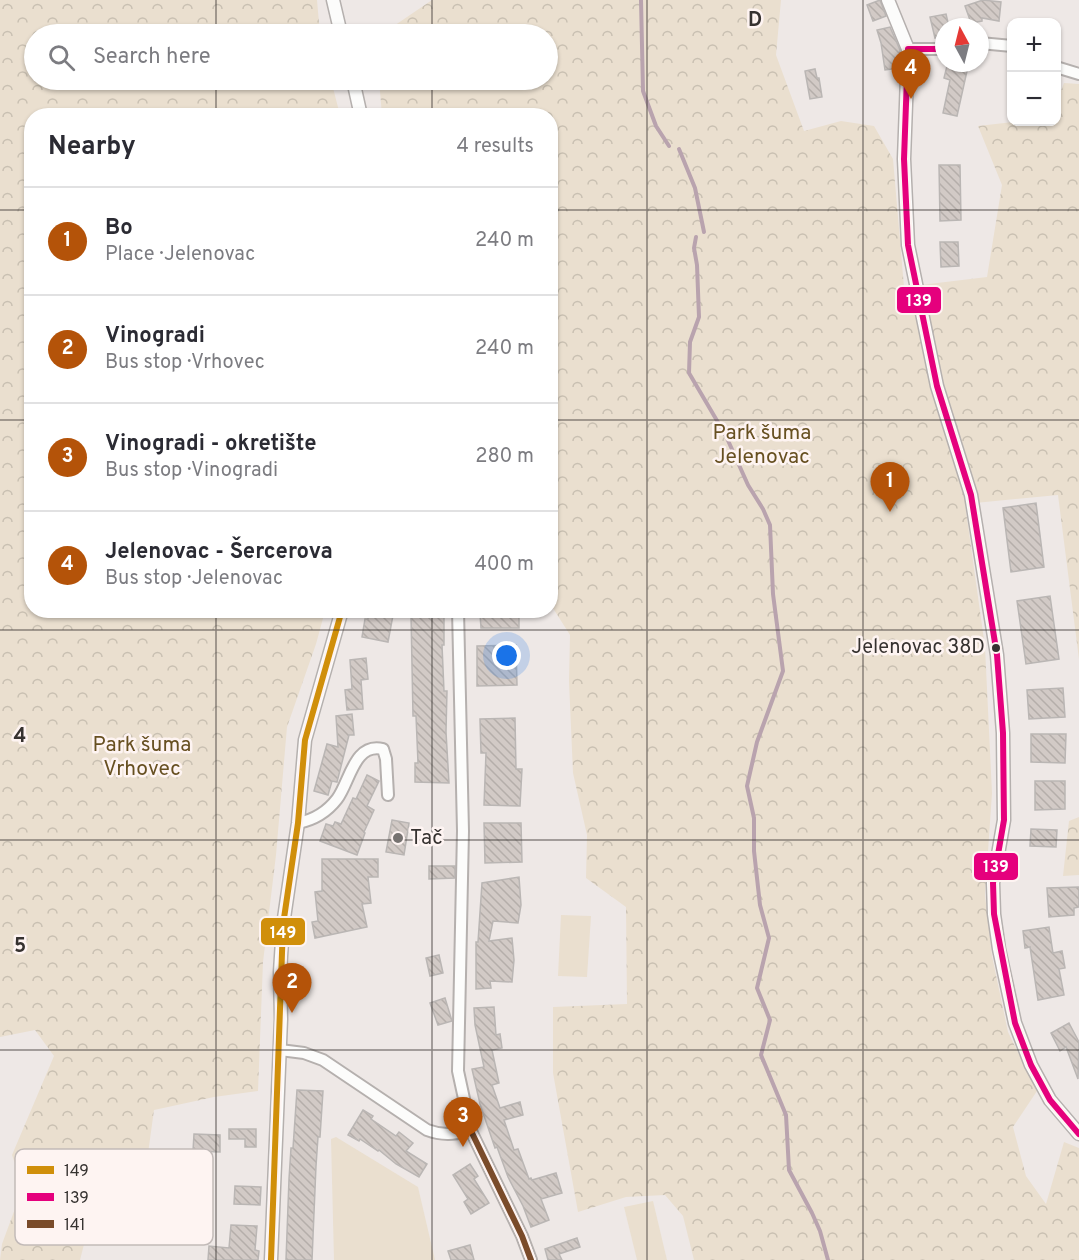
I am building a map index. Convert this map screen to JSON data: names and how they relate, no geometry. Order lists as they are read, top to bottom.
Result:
{
  "parks": ["Park šuma Jelenovac", "Park šuma Vrhovec"],
  "places": ["Jelenovac 38D", "Tač"],
  "lines": ["transit line 139", "transit line 149", "transit line 141"],
  "legend": ["149", "139", "141"],
  "north": "top",
  "page": {
    "map_buttons": ["+", "−"],
    "search": "Search here",
    "pins": [
      "4",
      "1",
      "2",
      "3"
    ],
    "heading": ["Nearby", "4 results"],
    "list": [
      {
        "mark": "1",
        "name": "Bo",
        "note": "Place · Jelenovac",
        "value": "240 m"
      },
      {
        "mark": "2",
        "name": "Vinogradi",
        "note": "Bus stop · Vrhovec",
        "value": "240 m"
      },
      {
        "mark": "3",
        "name": "Vinogradi - okretište",
        "note": "Bus stop · Vinogradi",
        "value": "280 m"
      },
      {
        "mark": "4",
        "name": "Jelenovac - Šercerova",
        "note": "Bus stop · Jelenovac",
        "value": "400 m"
      }
    ]
  },
  "grid": {
    "columns": ["D"],
    "rows": ["4", "5"]
  }
}
